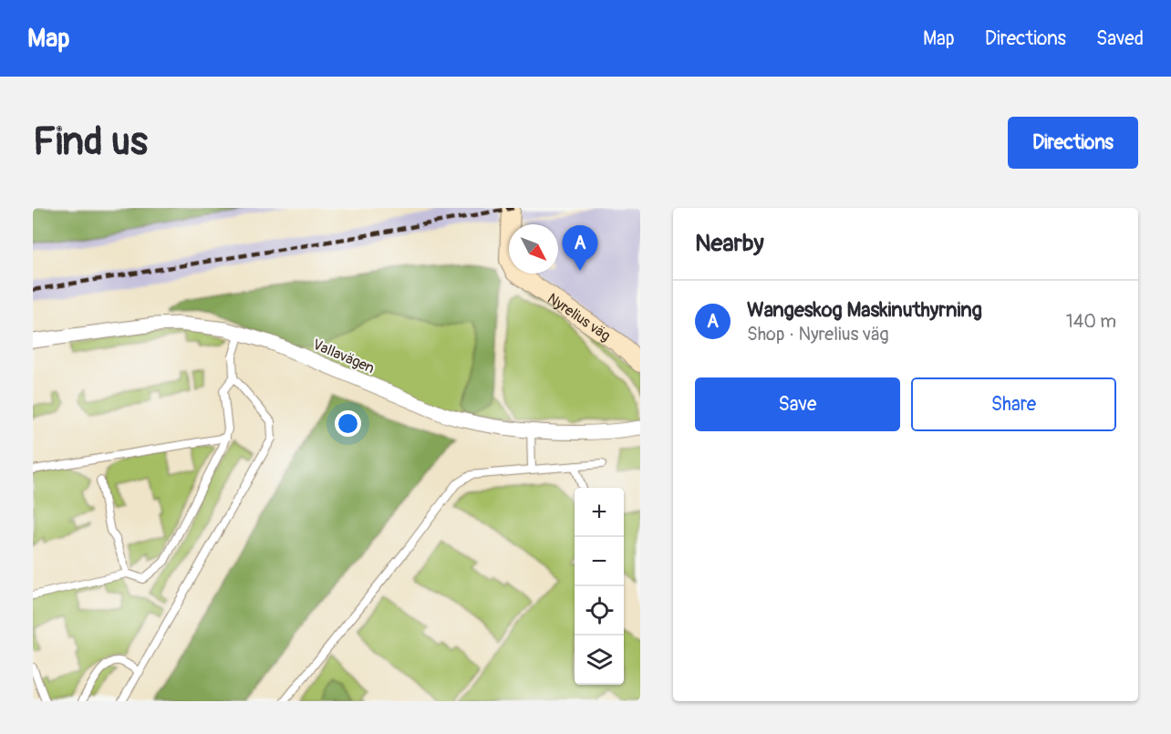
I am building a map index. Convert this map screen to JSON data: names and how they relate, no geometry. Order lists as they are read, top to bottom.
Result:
{
  "streets": {
    "street": ["Nyrelius väg", "Vallavägen"]
  },
  "north": "bottom right",
  "page": {
    "header": "Map",
    "nav": ["Map", "Directions", "Saved"],
    "buttons": [
      "Directions",
      ["Save", "Share"]
    ],
    "title": "Find us",
    "heading": "Nearby",
    "pins": "A",
    "list": [
      {
        "mark": "A",
        "name": "Wangeskog Maskinuthyrning",
        "note": "Shop · Nyrelius väg",
        "value": "140 m"
      }
    ],
    "map_buttons": ["+", "−"]
  }
}
